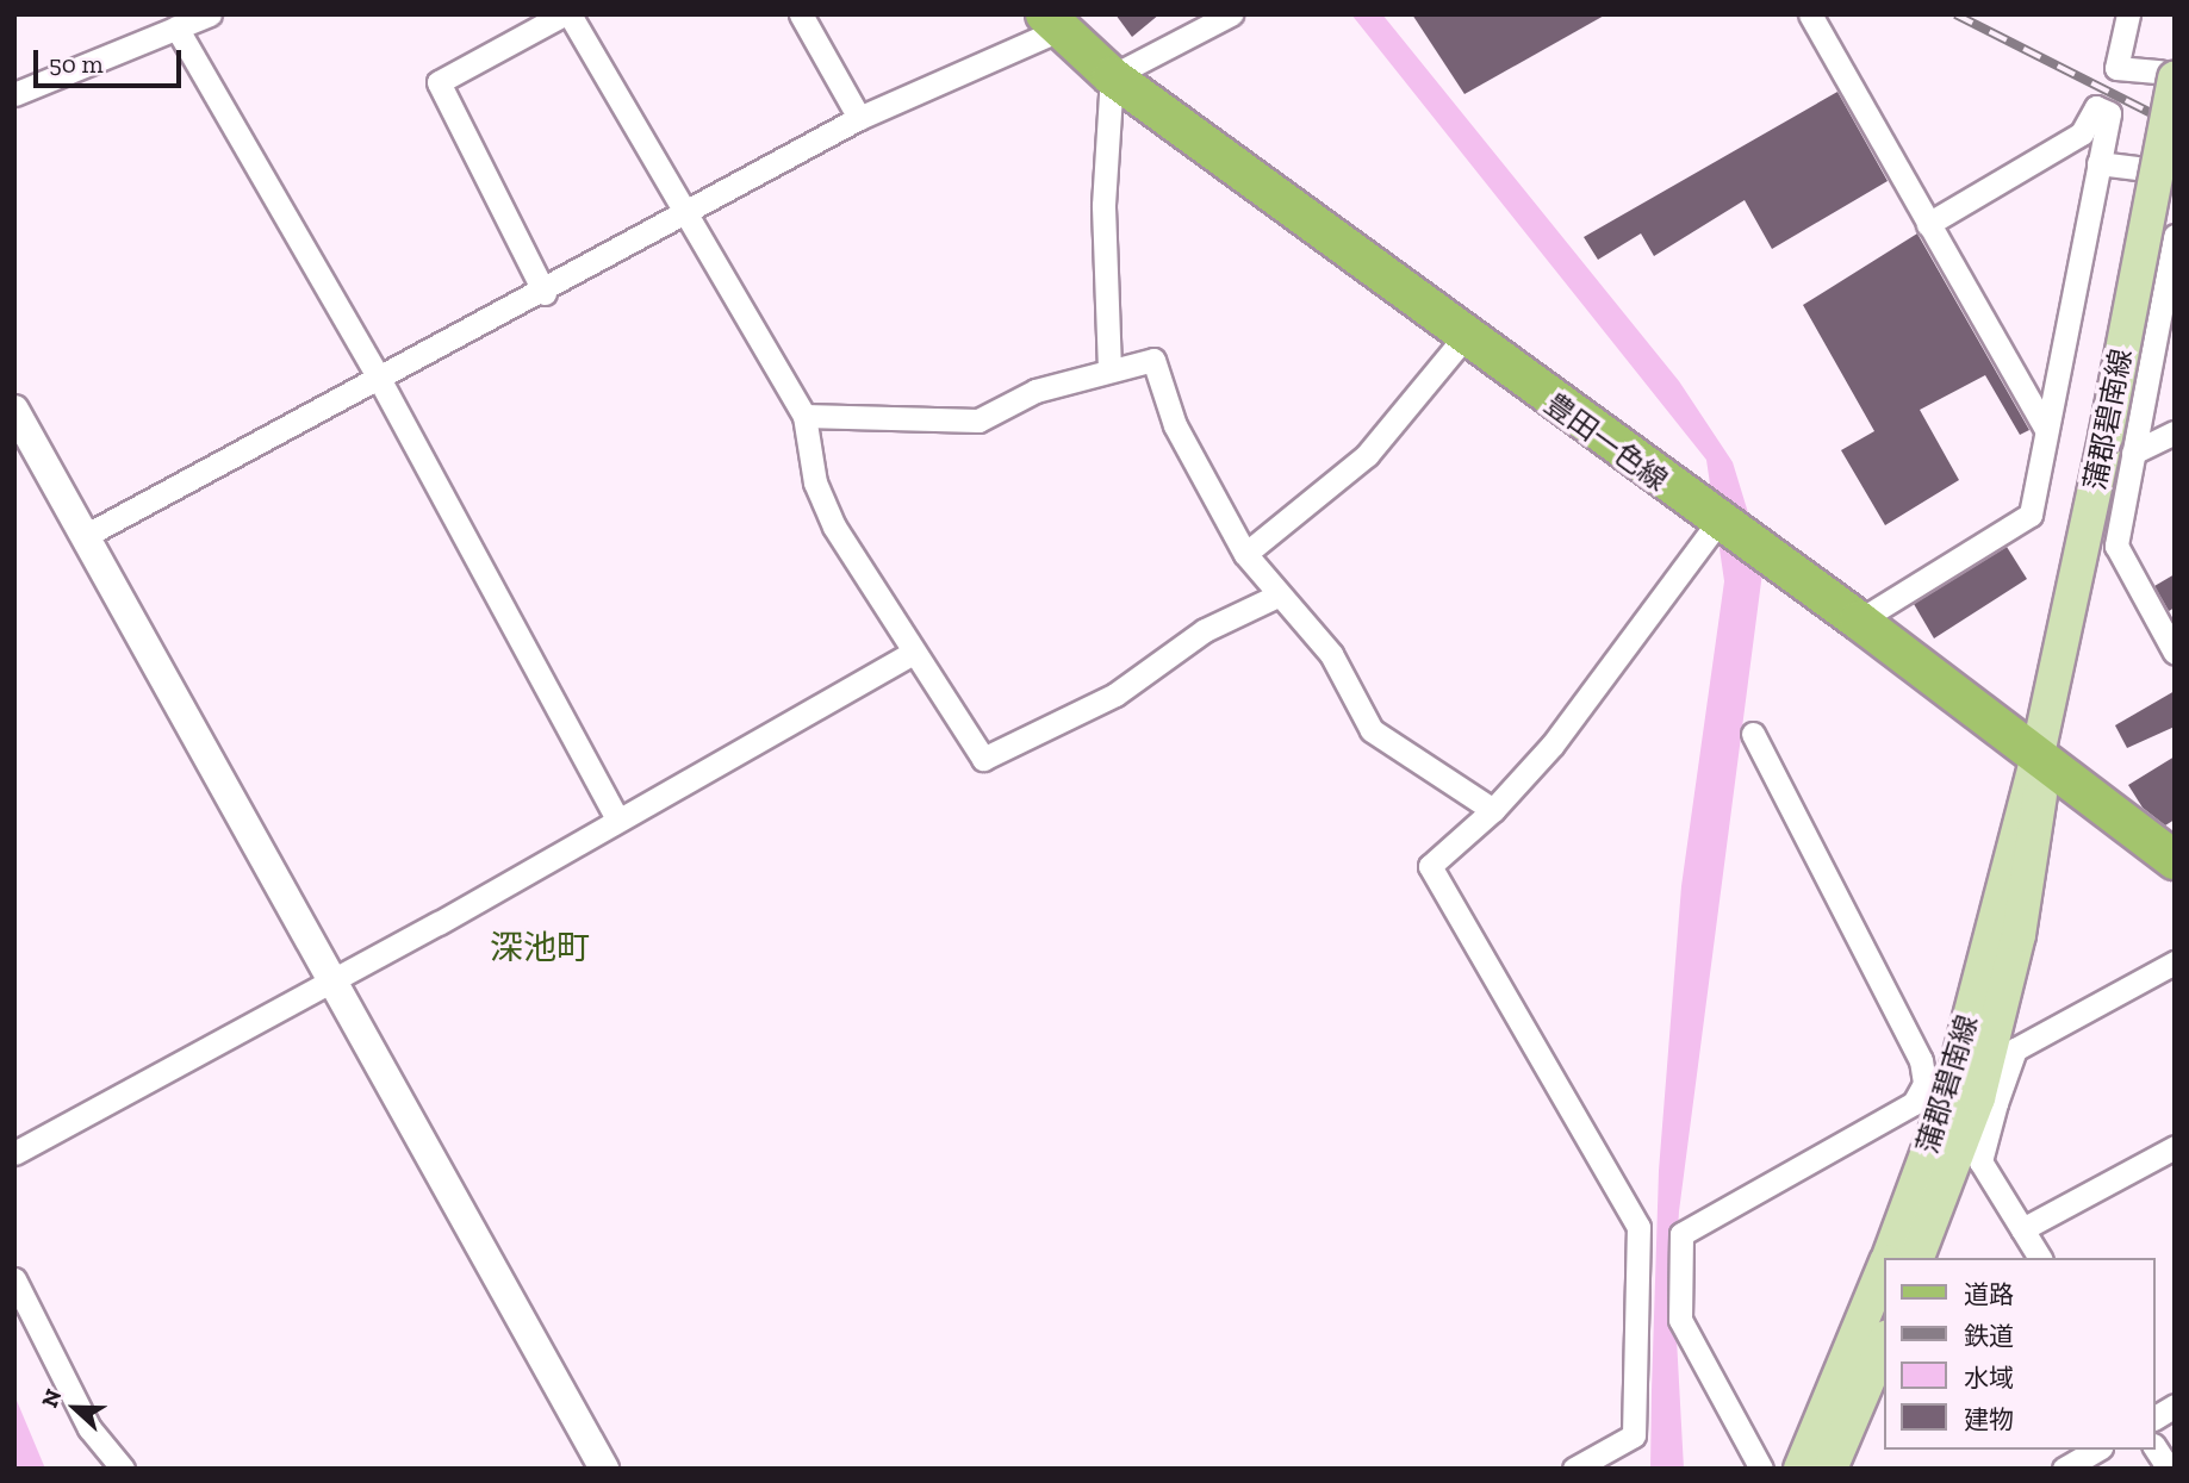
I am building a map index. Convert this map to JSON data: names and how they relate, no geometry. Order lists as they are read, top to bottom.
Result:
{
  "streets": {
    "main road": ["蒲郡碧南線", "豊田一色線"]
  },
  "crossings": [
    ["蒲郡碧南線", "豊田一色線"]
  ],
  "districts": ["深池町"],
  "legend": [
    "道路",
    "鉄道",
    "水域",
    "建物"
  ],
  "scale_bar": "50 m",
  "north": "left"
}
